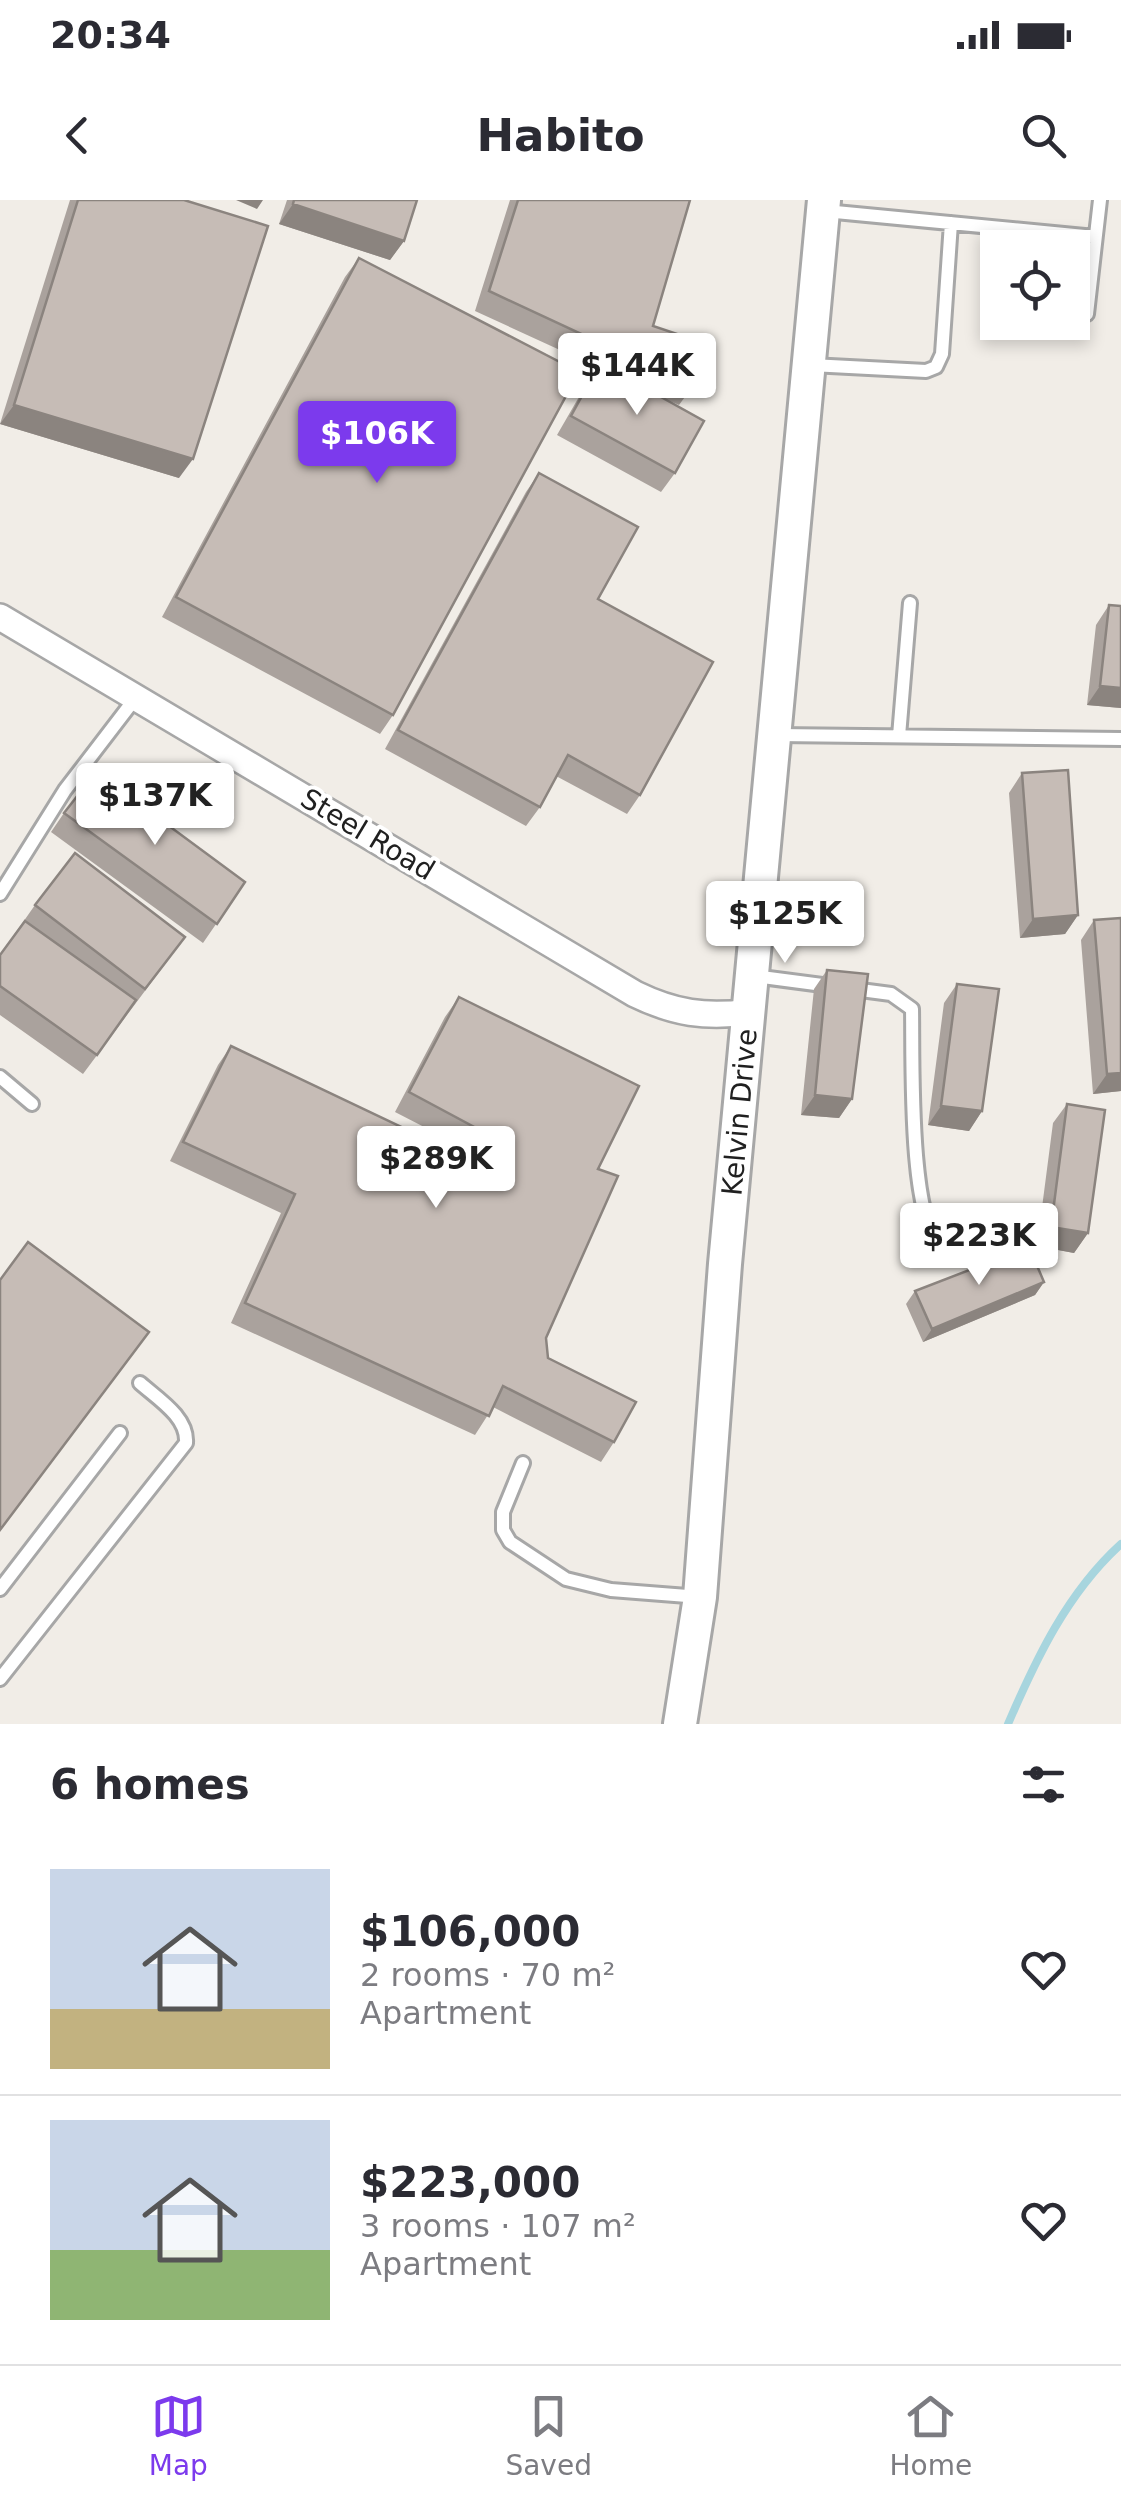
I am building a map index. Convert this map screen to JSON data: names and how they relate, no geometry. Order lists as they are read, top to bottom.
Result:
{
  "streets": {
    "street": ["Steel Road", "Kelvin Drive"]
  },
  "crossings": [
    ["Steel Road", "Kelvin Drive"]
  ],
  "page": {
    "status": "20:34",
    "header": "Habito",
    "price": [
      "$144K",
      "$106K",
      "$137K",
      "$125K",
      "$289K",
      "$223K"
    ],
    "heading": "6 homes",
    "list": [
      {
        "name": "$106,000",
        "note": "2 rooms · 70 m² · Apartment"
      },
      {
        "name": "$223,000",
        "note": "3 rooms · 107 m² · Apartment"
      }
    ],
    "tabs": ["Map", "Saved", "Home"]
  }
}
